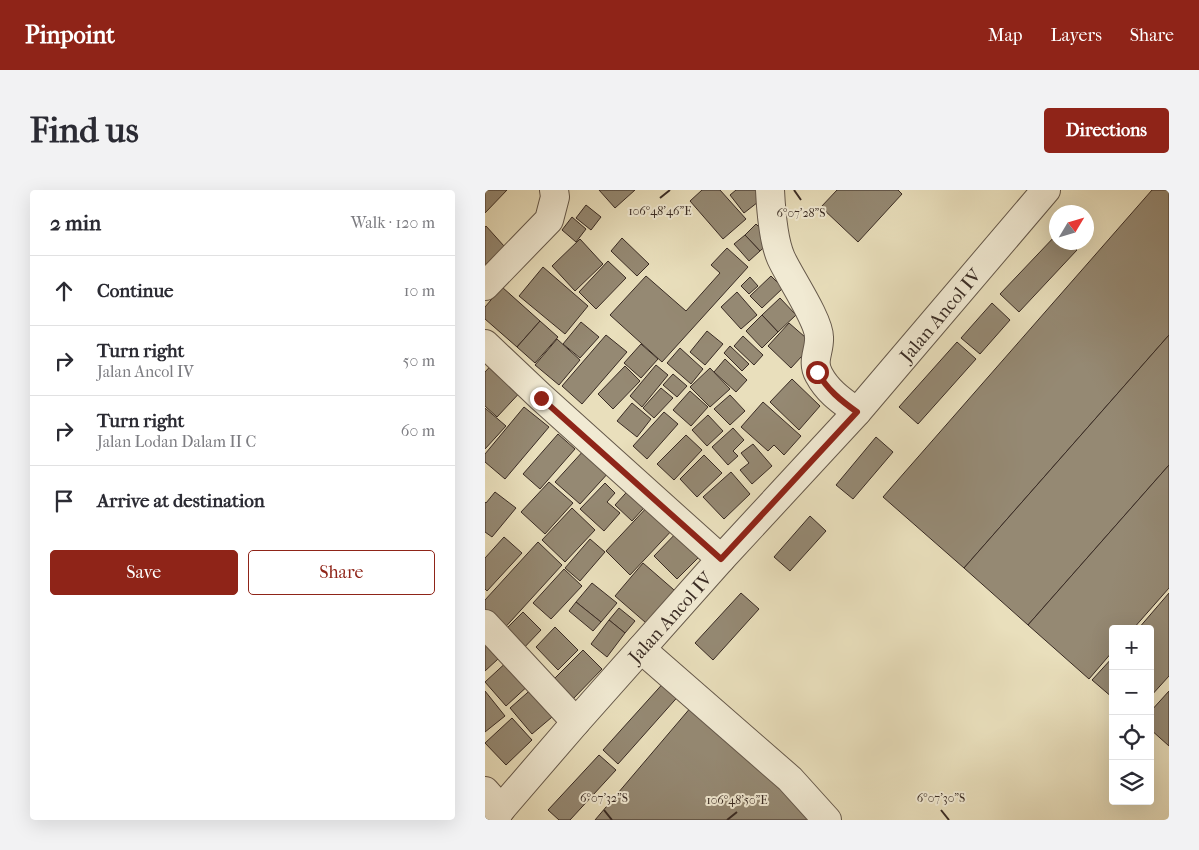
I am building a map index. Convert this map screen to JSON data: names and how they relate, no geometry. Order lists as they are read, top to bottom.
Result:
{
  "streets": {
    "street": ["Jalan Ancol IV"]
  },
  "north": "top right",
  "page": {
    "header": "Pinpoint",
    "nav": ["Map", "Layers", "Share"],
    "buttons": [
      "Directions",
      ["Save", "Share"]
    ],
    "title": "Find us",
    "heading": ["2 min", "Walk · 120 m"],
    "list": [
      ["Continue", "10 m"],
      ["Turn right", "Jalan Ancol IV", "50 m"],
      ["Turn right", "Jalan Lodan Dalam II C", "60 m"],
      "Arrive at destination"
    ],
    "map_buttons": ["+", "−"]
  },
  "coordinates": [
    "106°48'46\"E",
    "6°07'28\"S",
    "6°07'32\"S",
    "6°07'30\"S",
    "106°48'50\"E"
  ]
}
